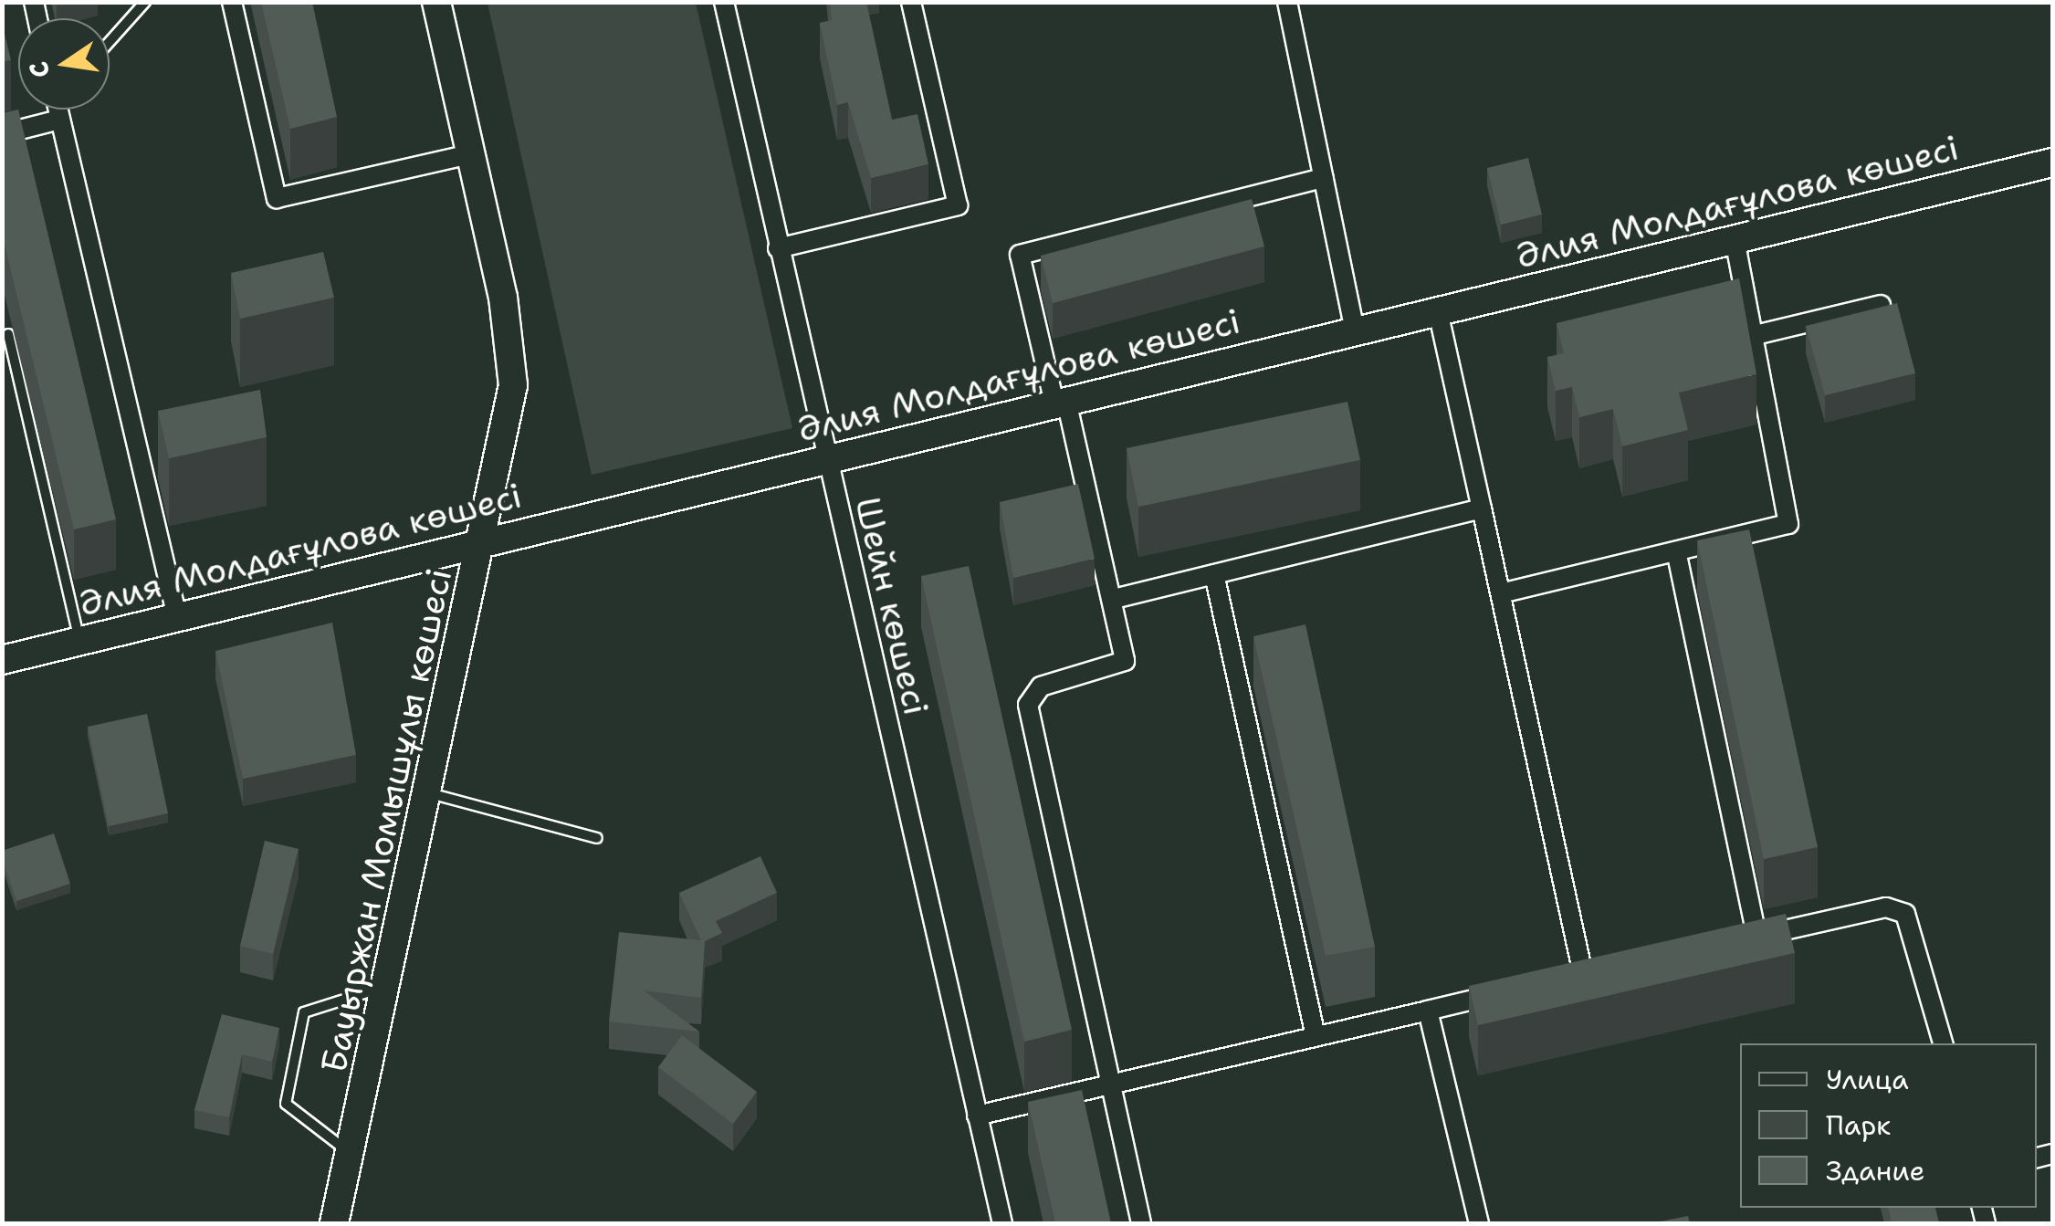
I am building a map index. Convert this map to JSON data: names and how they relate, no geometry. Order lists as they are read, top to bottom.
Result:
{
  "streets": {
    "street": ["Әлия Молдағұлова көшесі", "Шейн көшесі", "Бауыржан Момышұлы көшесі"]
  },
  "crossings": [
    ["Әлия Молдағұлова көшесі", "Шейн көшесі"],
    ["Әлия Молдағұлова көшесі", "Бауыржан Момышұлы көшесі"]
  ],
  "legend": ["Улица", "Парк", "Здание"],
  "north": "left"
}
